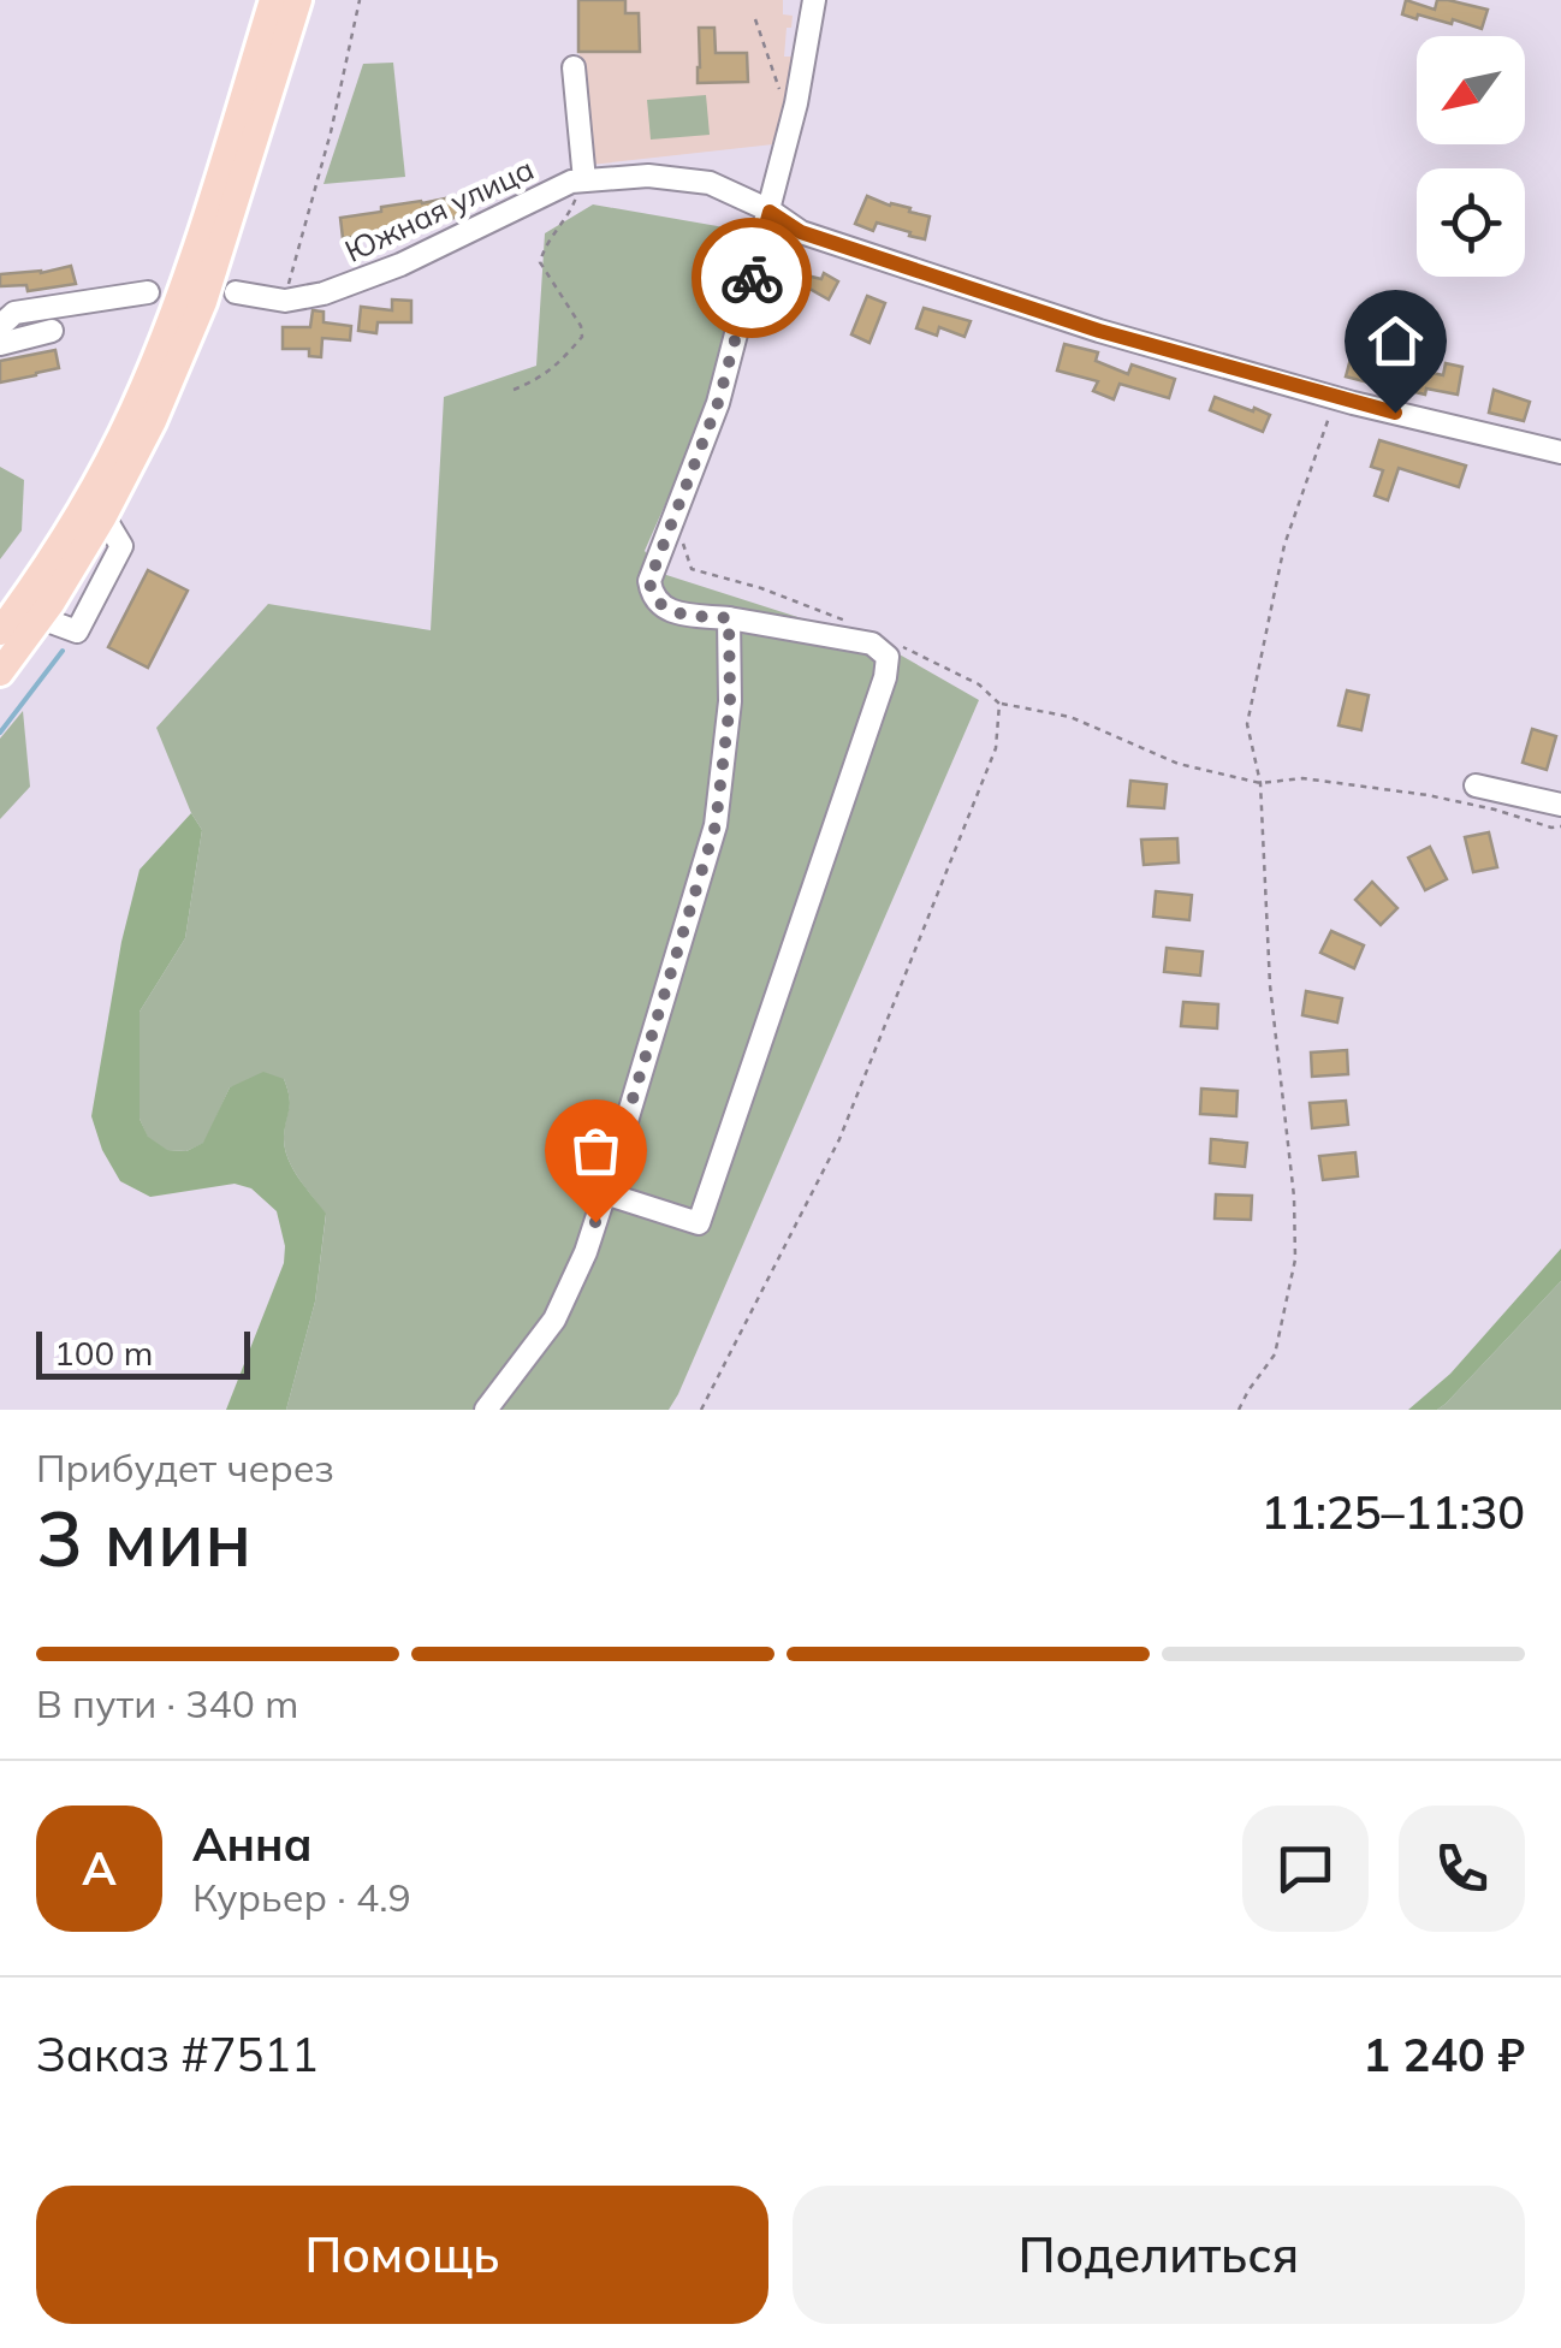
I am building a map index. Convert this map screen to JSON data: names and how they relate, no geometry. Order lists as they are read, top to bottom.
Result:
{
  "streets": {
    "street": ["Южная улица"]
  },
  "scale_bar": "100 m",
  "north": "bottom left",
  "page": {
    "scale": "100 m",
    "heading": ["3 мин", "Прибудет через", "11:25–11:30"],
    "panel": [
      "Анна",
      "Курьер · 4.9",
      "Заказ #7511",
      "1 240 ₽"
    ],
    "bar": "В пути · 340 m",
    "round": "А",
    "buttons": ["Помощь", "Поделиться"]
  }
}
